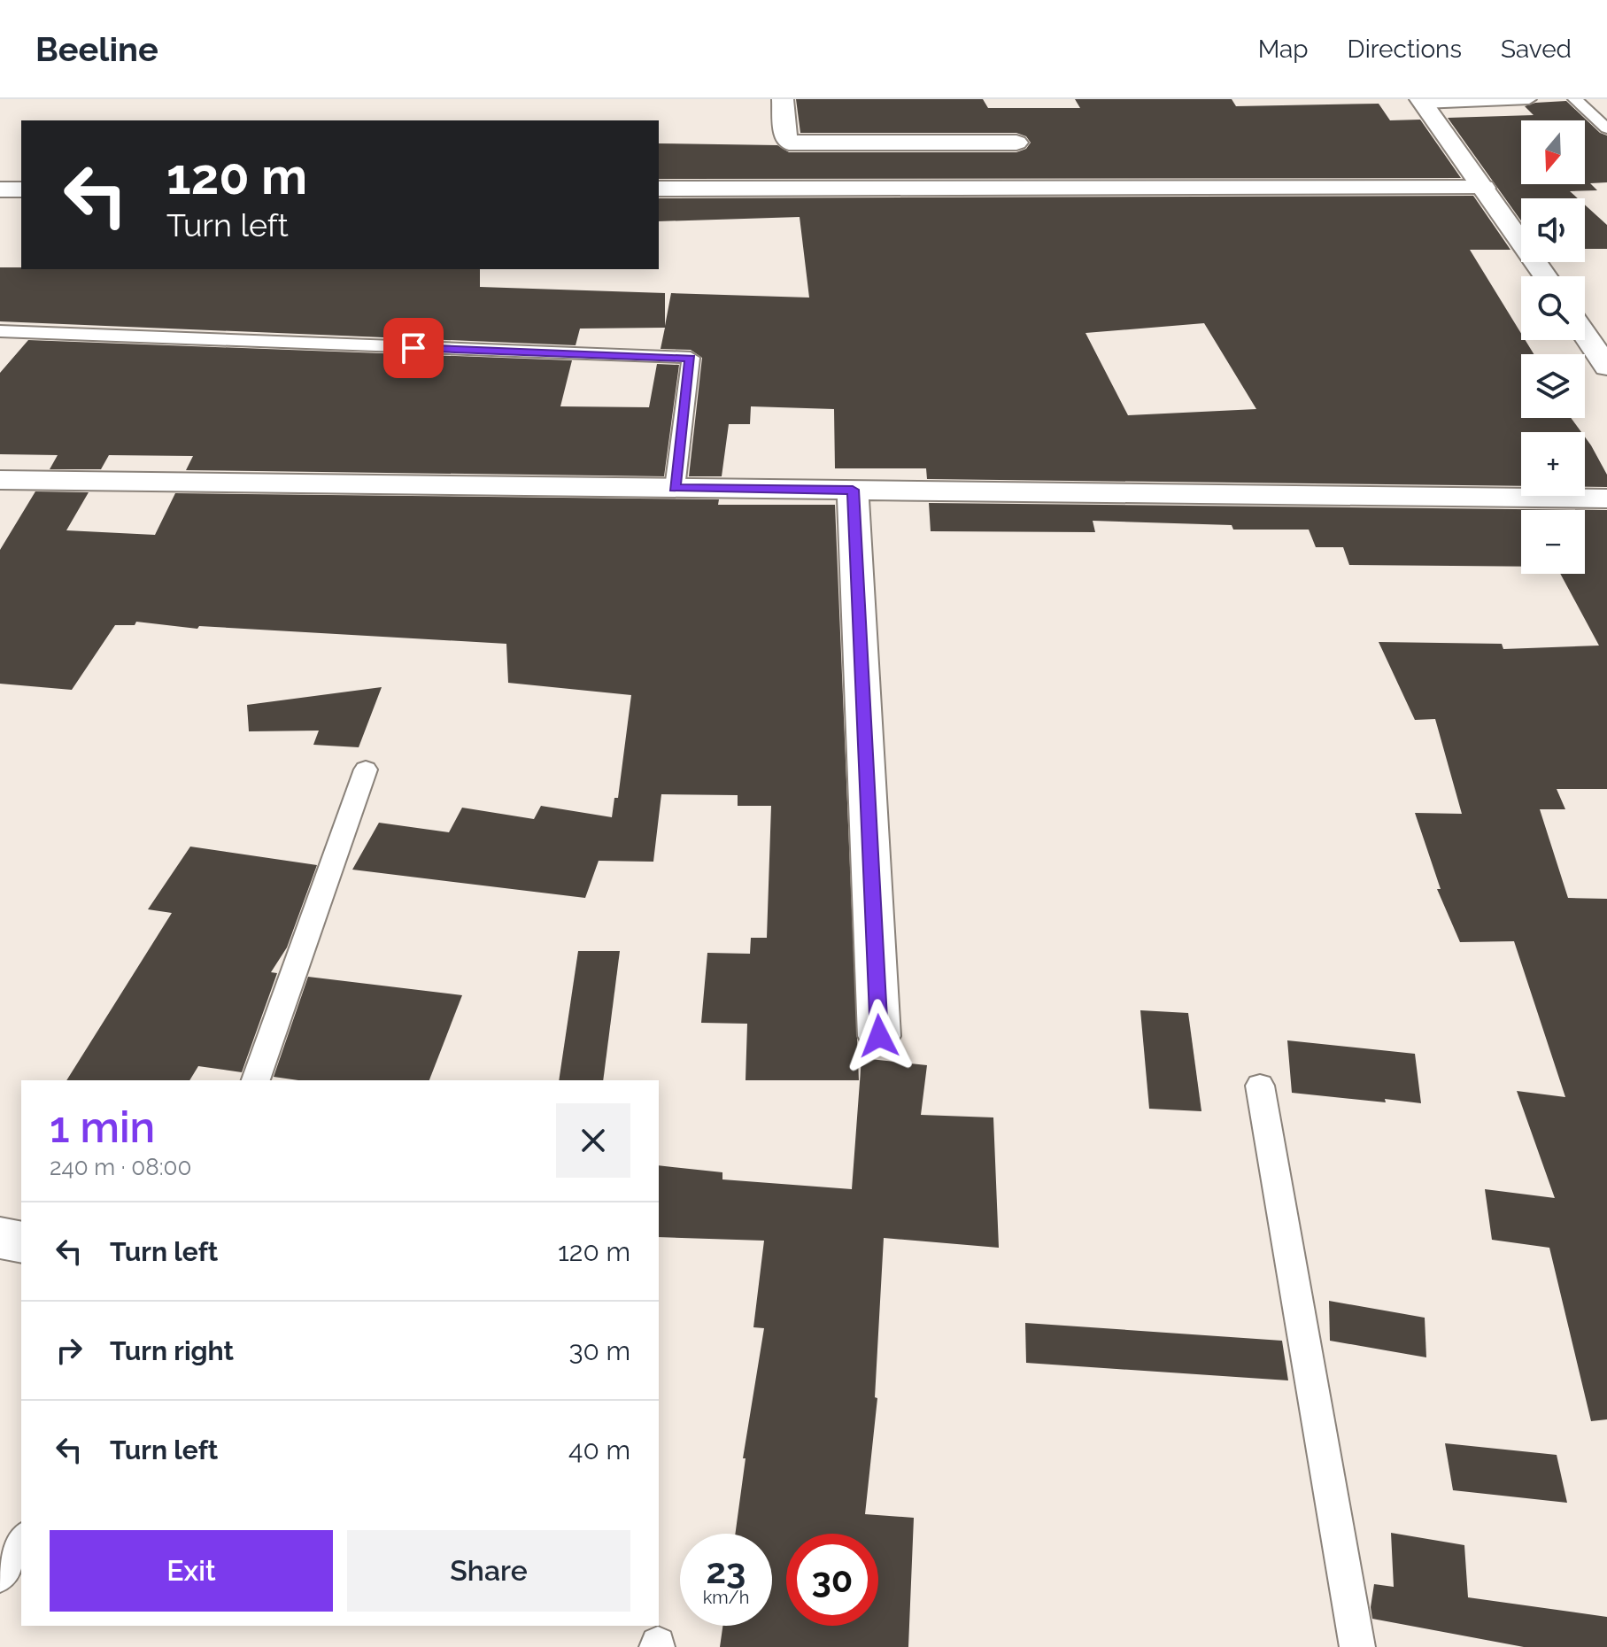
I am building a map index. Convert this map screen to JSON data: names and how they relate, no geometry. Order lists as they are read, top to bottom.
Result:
{
  "north": "bottom",
  "page": {
    "header": "Beeline",
    "nav": ["Map", "Directions", "Saved"],
    "map_buttons": ["+", "−"],
    "turn": ["120 m", "Turn left"],
    "heading": ["1 min", "240 m · 08:00"],
    "list": [
      {
        "name": "Turn left",
        "value": "120 m"
      },
      {
        "name": "Turn right",
        "value": "30 m"
      },
      {
        "name": "Turn left",
        "value": "40 m"
      }
    ],
    "buttons": ["Exit", "Share"],
    "speed": "23 km/h",
    "limit": "30"
  }
}
